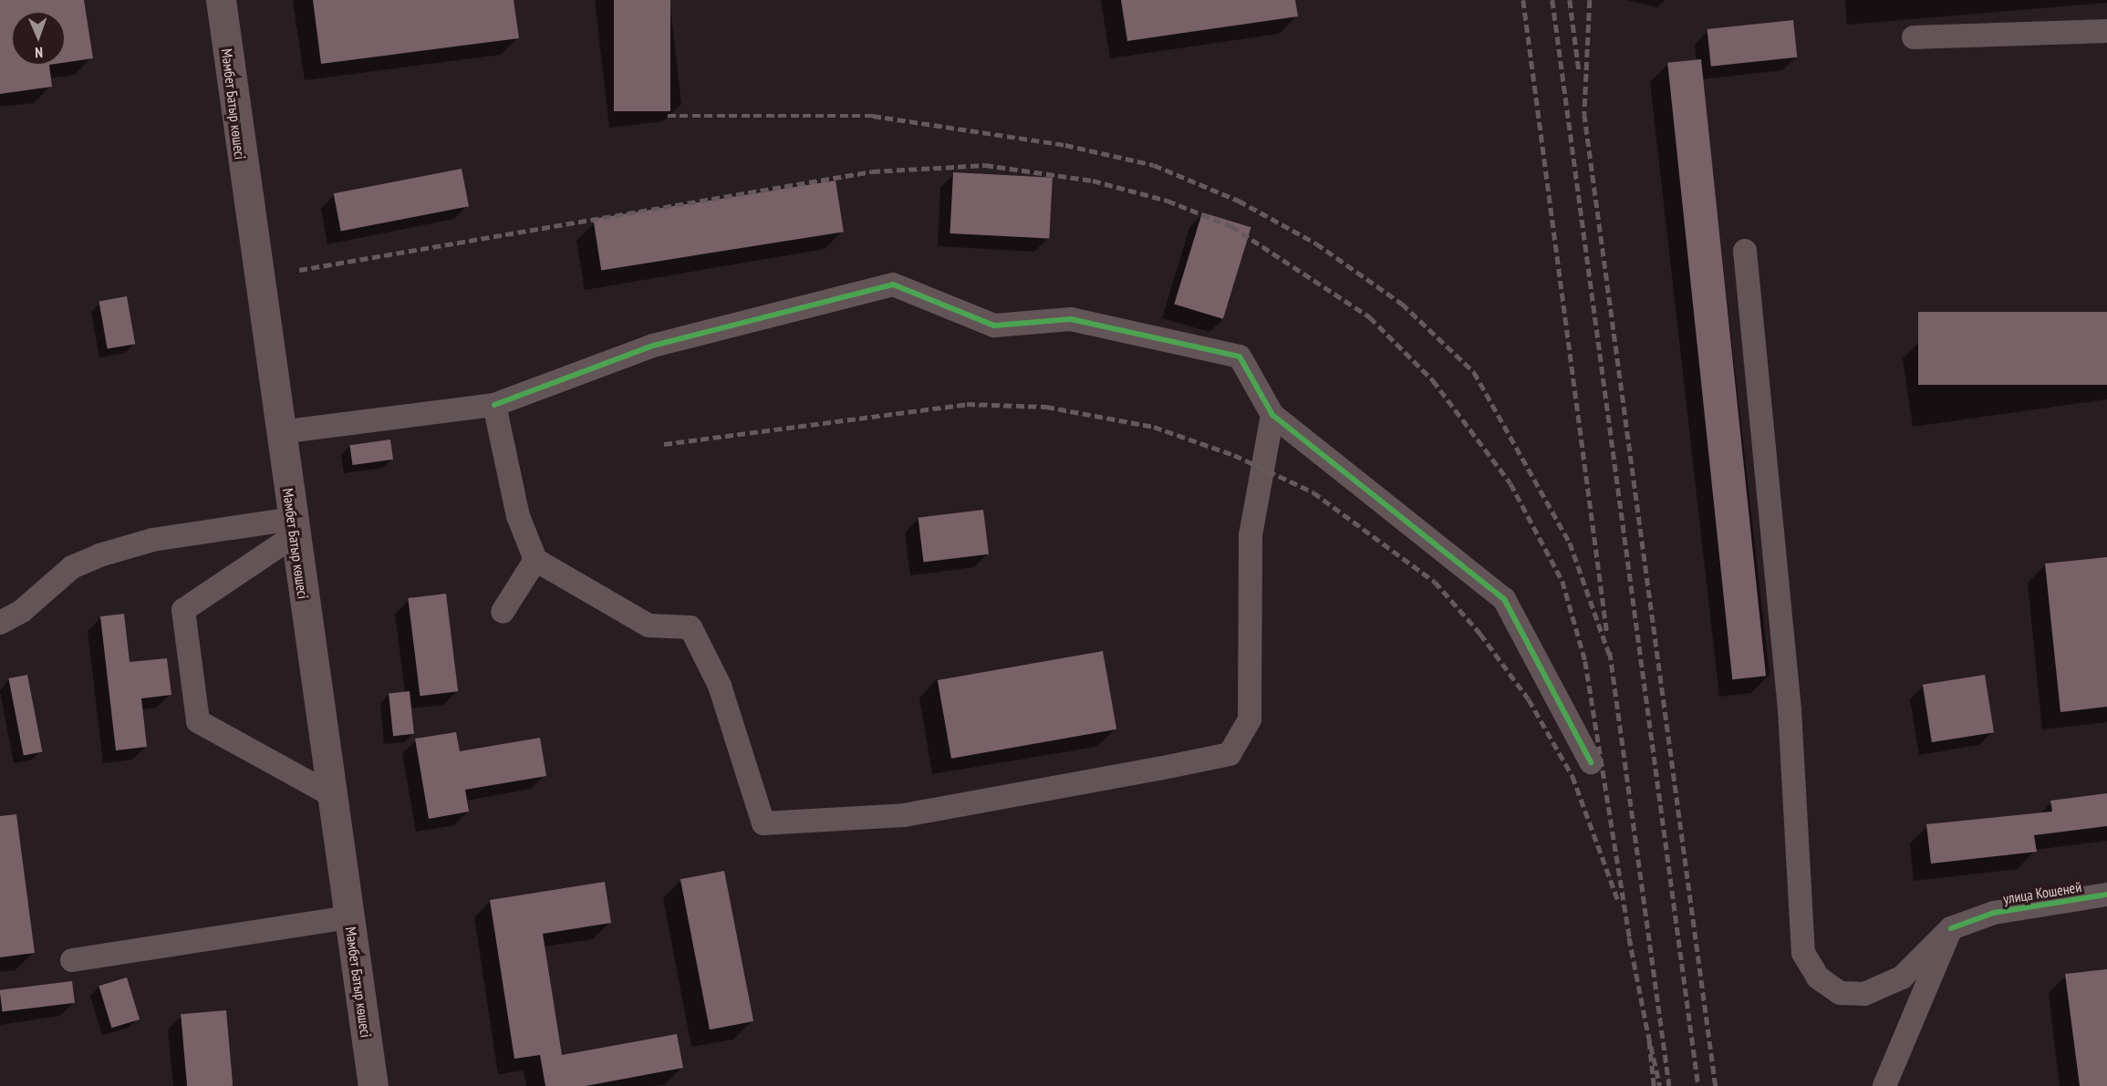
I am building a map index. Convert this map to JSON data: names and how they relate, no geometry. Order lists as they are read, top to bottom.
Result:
{
  "streets": {
    "main road": ["Мәмбет Батыр көшесі"],
    "street": ["улица Кошеней"]
  },
  "north": "bottom"
}
